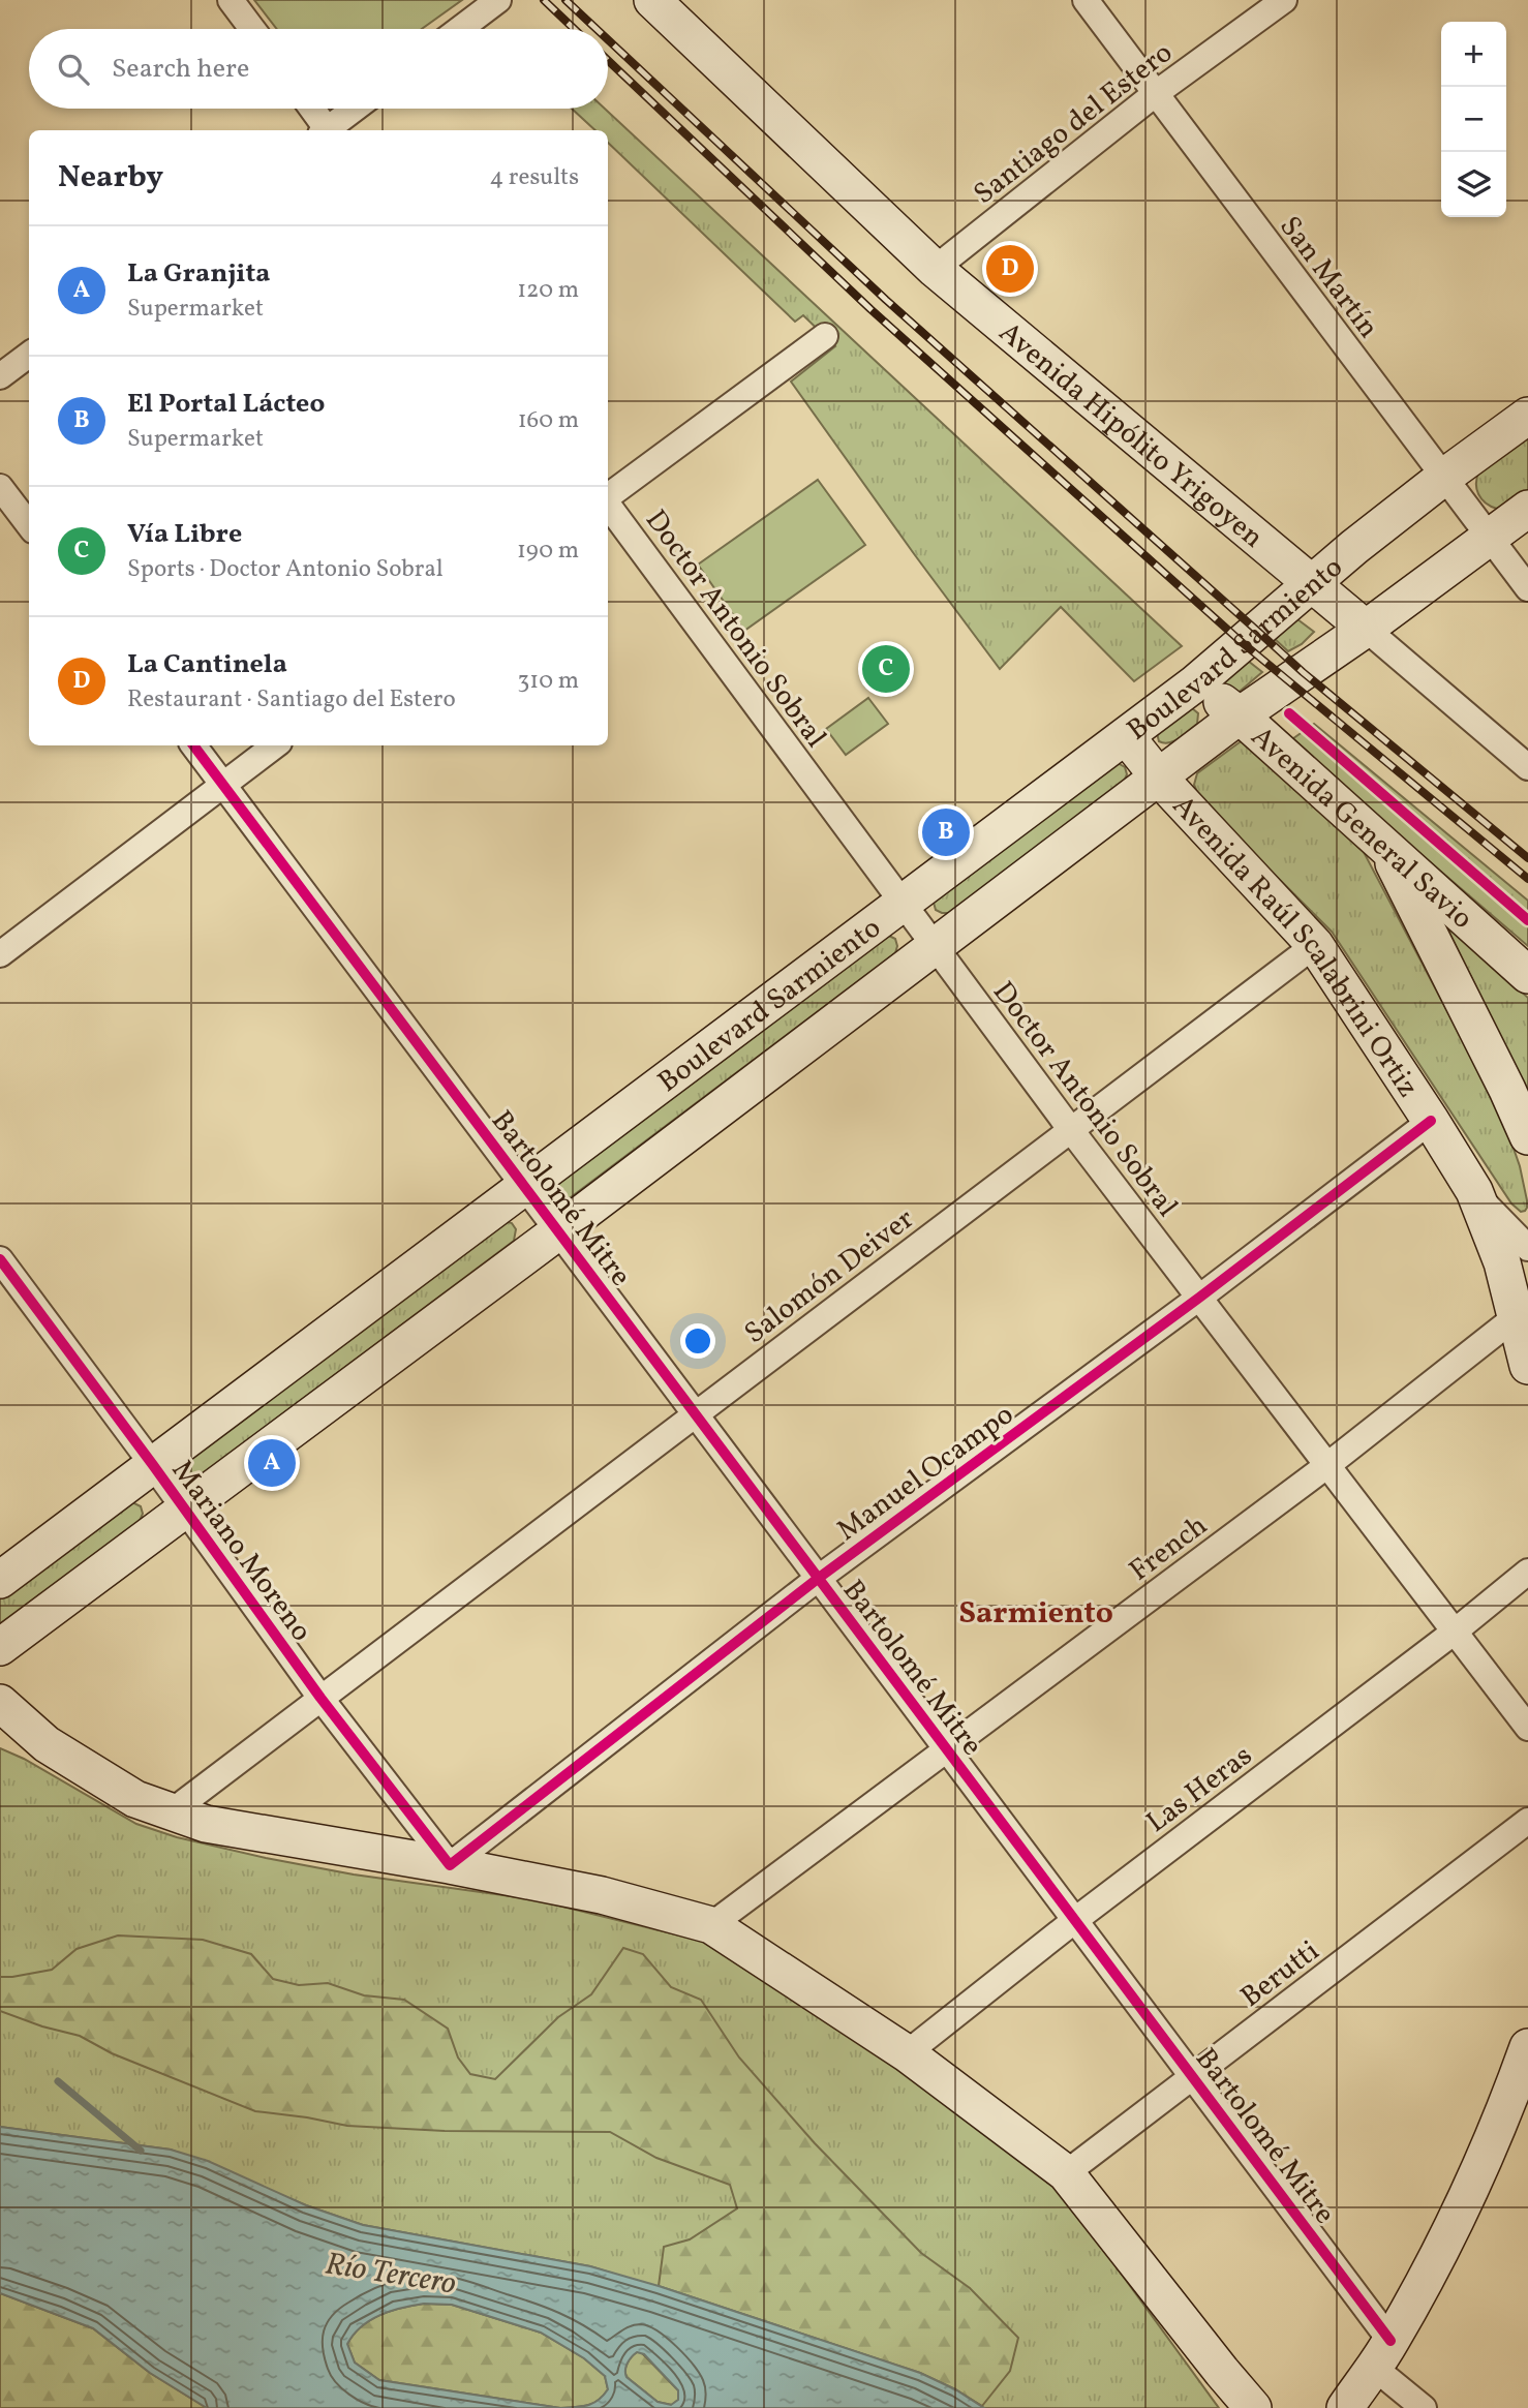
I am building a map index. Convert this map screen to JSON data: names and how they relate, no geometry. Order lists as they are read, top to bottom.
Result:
{
  "streets": {
    "main road": [
      "Avenida Hipólito Yrigoyen",
      "Boulevard Sarmiento",
      "Avenida General Savio",
      "Avenida Raúl Scalabrini Ortiz"
    ],
    "street": [
      "Santiago del Estero",
      "San Martín",
      "Doctor Antonio Sobral",
      "Bartolomé Mitre",
      "Salomón Deiver",
      "Manuel Ocampo",
      "French",
      "Mariano Moreno",
      "Las Heras",
      "Berutti"
    ]
  },
  "crossings": [
    ["Santiago del Estero", "San Martín"],
    ["Santiago del Estero", "Avenida Hipólito Yrigoyen"],
    ["San Martín", "Boulevard Sarmiento"],
    ["Avenida Hipólito Yrigoyen", "Boulevard Sarmiento"],
    ["Doctor Antonio Sobral", "Boulevard Sarmiento"],
    ["Doctor Antonio Sobral", "Salomón Deiver"],
    ["Doctor Antonio Sobral", "Manuel Ocampo"],
    ["Doctor Antonio Sobral", "French"],
    ["Doctor Antonio Sobral", "Las Heras"],
    ["Boulevard Sarmiento", "Avenida General Savio"],
    ["Boulevard Sarmiento", "Avenida Raúl Scalabrini Ortiz"],
    ["Boulevard Sarmiento", "Bartolomé Mitre"],
    ["Boulevard Sarmiento", "Mariano Moreno"],
    ["Avenida Raúl Scalabrini Ortiz", "Salomón Deiver"],
    ["Avenida Raúl Scalabrini Ortiz", "Manuel Ocampo"],
    ["Avenida Raúl Scalabrini Ortiz", "French"],
    ["Bartolomé Mitre", "Salomón Deiver"],
    ["Bartolomé Mitre", "Manuel Ocampo"],
    ["Bartolomé Mitre", "French"],
    ["Bartolomé Mitre", "Las Heras"],
    ["Bartolomé Mitre", "Berutti"],
    ["Salomón Deiver", "Mariano Moreno"],
    ["Manuel Ocampo", "Mariano Moreno"]
  ],
  "districts": ["Sarmiento"],
  "water": ["Río Tercero"],
  "page": {
    "map_buttons": ["+", "−"],
    "search": "Search here",
    "heading": ["Nearby", "4 results"],
    "list": [
      {
        "mark": "A",
        "name": "La Granjita",
        "note": "Supermarket",
        "value": "120 m"
      },
      {
        "mark": "B",
        "name": "El Portal Lácteo",
        "note": "Supermarket",
        "value": "160 m"
      },
      {
        "mark": "C",
        "name": "Vía Libre",
        "note": "Sports · Doctor Antonio Sobral",
        "value": "190 m"
      },
      {
        "mark": "D",
        "name": "La Cantinela",
        "note": "Restaurant · Santiago del Estero",
        "value": "310 m"
      }
    ],
    "pins": [
      "D",
      "C",
      "B",
      "A"
    ]
  }
}
